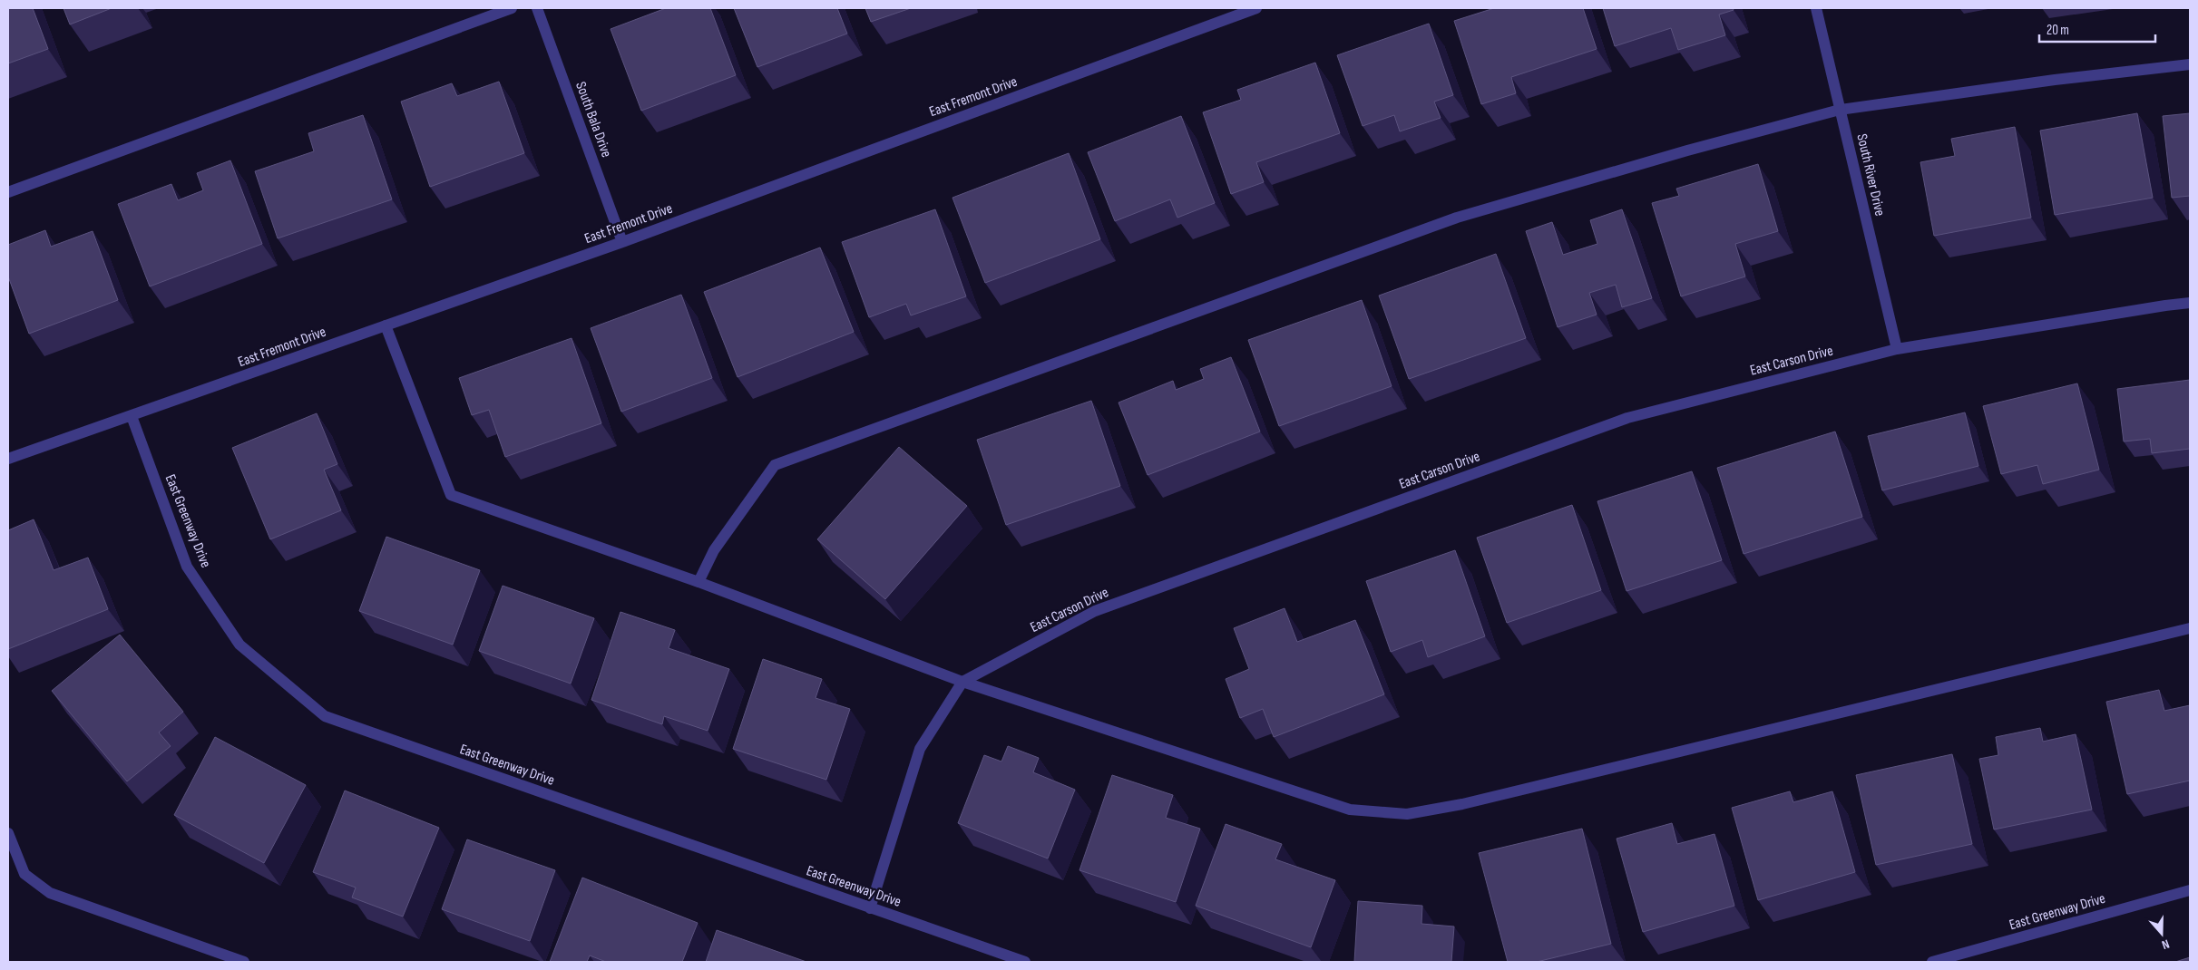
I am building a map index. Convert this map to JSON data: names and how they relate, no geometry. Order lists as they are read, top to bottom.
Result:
{
  "streets": {
    "street": [
      "East Fremont Drive",
      "South Bala Drive",
      "South River Drive",
      "East Carson Drive",
      "East Greenway Drive"
    ]
  },
  "crossings": [
    ["East Fremont Drive", "South Bala Drive"],
    ["East Fremont Drive", "East Greenway Drive"],
    ["South River Drive", "East Carson Drive"],
    ["East Carson Drive", "East Greenway Drive"]
  ],
  "scale_bar": "20 m",
  "north": "bottom"
}
